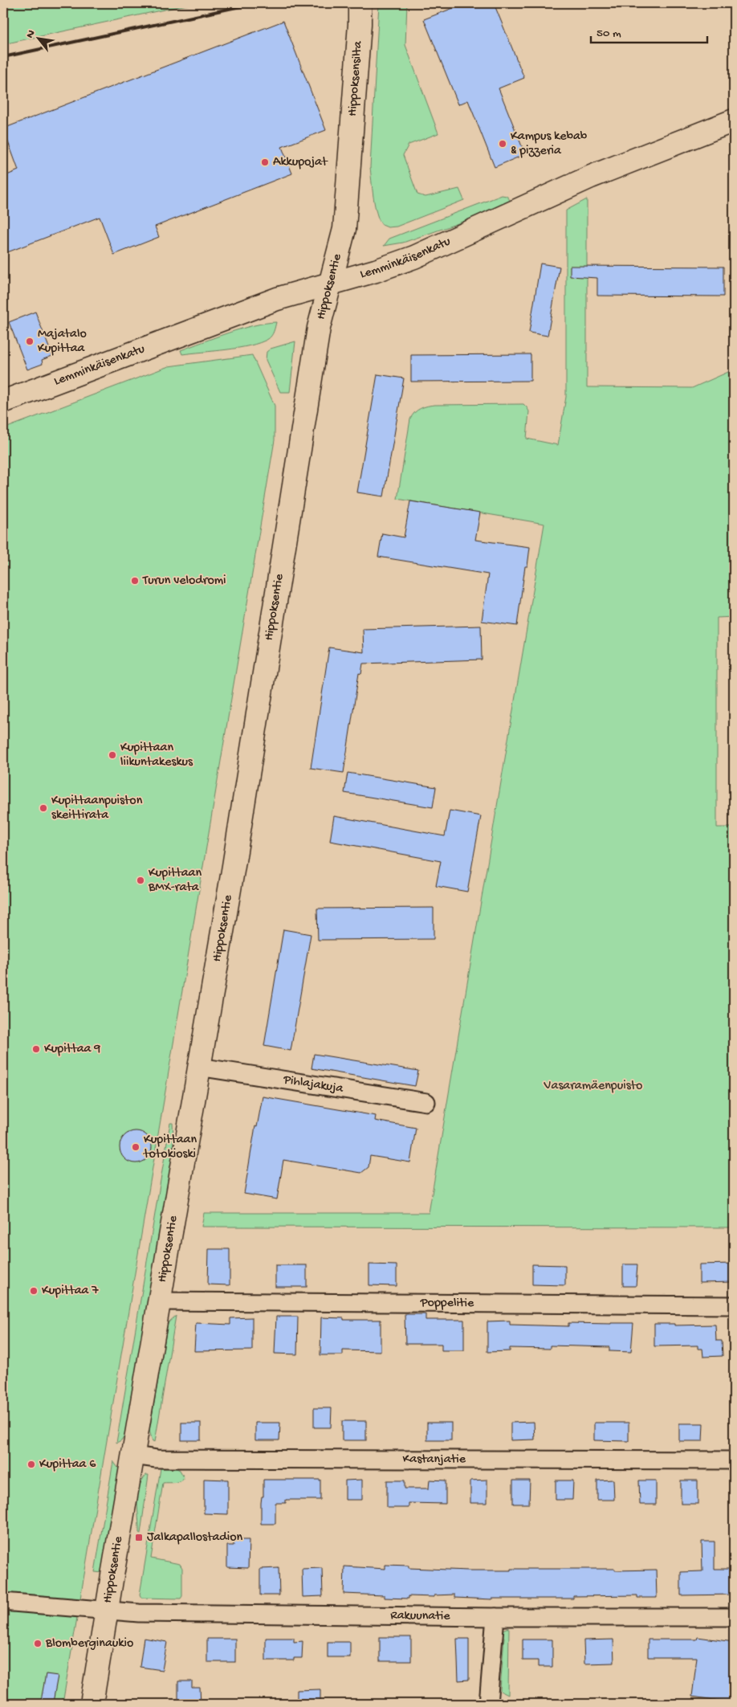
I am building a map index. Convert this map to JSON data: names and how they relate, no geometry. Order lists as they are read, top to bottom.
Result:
{
  "streets": {
    "street": [
      "Hippoksensilta",
      "Lemminkäisenkatu",
      "Hippoksentie",
      "Pihlajakuja",
      "Poppelitie",
      "Kastanjatie",
      "Rakuunatie"
    ]
  },
  "crossings": [
    ["Hippoksensilta", "Hippoksentie"],
    ["Lemminkäisenkatu", "Hippoksentie"],
    ["Hippoksentie", "Pihlajakuja"],
    ["Hippoksentie", "Poppelitie"],
    ["Hippoksentie", "Kastanjatie"],
    ["Hippoksentie", "Rakuunatie"]
  ],
  "parks": ["Vasaramäenpuisto"],
  "places": {
    "other": [
      "Kampus kebab & pizzeria",
      "Akkupojat",
      "Majatalo Kupittaa",
      "Turun velodromi",
      "Kupittaan liikuntakeskus",
      "Kupittaanpuiston skeittirata",
      "Kupittaan BMX-rata",
      "Kupittaa 9",
      "Kupittaan totokioski",
      "Kupittaa 7",
      "Kupittaa 6",
      "Blomberginaukio"
    ],
    "transit": ["Jalkapallostadion"]
  },
  "scale_bar": "50 m",
  "north": "top left"
}
